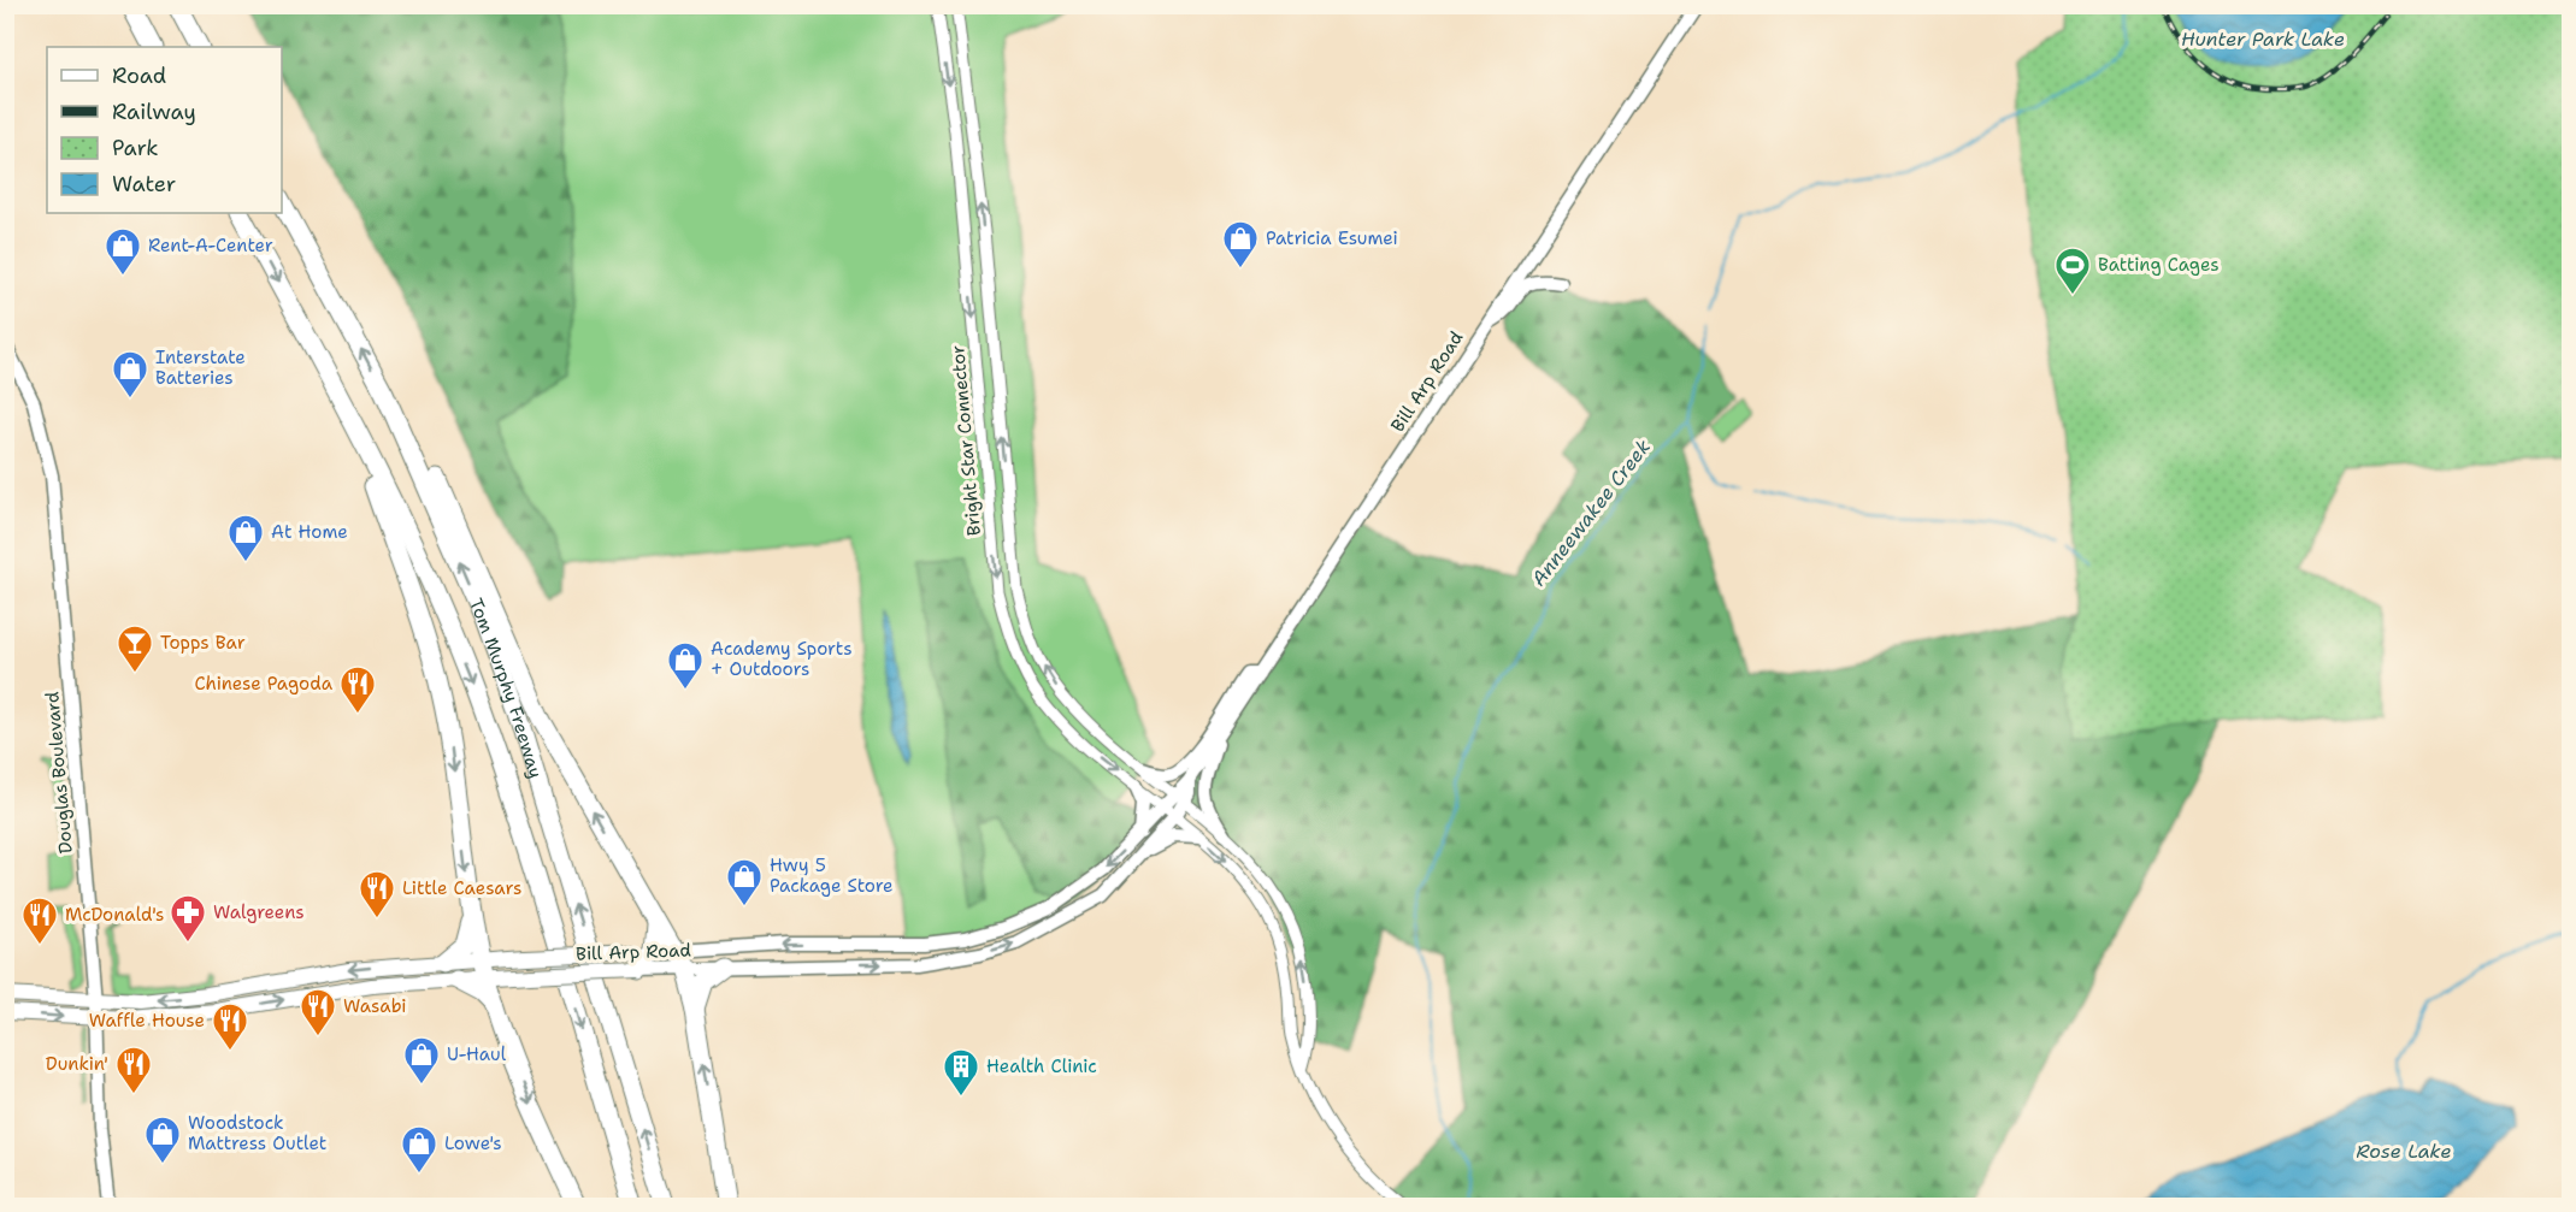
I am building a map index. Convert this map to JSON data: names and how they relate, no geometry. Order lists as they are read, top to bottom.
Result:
{
  "streets": {
    "highway": ["Tom Murphy Freeway"],
    "main road": ["Bill Arp Road", "Douglas Boulevard"],
    "street": ["Bright Star Connector"]
  },
  "crossings": [
    ["Bill Arp Road", "Bright Star Connector"],
    ["Bill Arp Road", "Douglas Boulevard"]
  ],
  "water": ["Hunter Park Lake", "Anneewakee Creek", "Rose Lake"],
  "places": {
    "shop": [
      "Patricia Esumei",
      "Rent-A-Center",
      "Interstate Batteries",
      "At Home",
      "Academy Sports + Outdoors",
      "Hwy 5 Package Store",
      "U-Haul",
      "Woodstock Mattress Outlet",
      "Lowe's"
    ],
    "sports": ["Batting Cages"],
    "bar": ["Topps Bar"],
    "restaurant": [
      "Chinese Pagoda",
      "Little Caesars",
      "McDonald's",
      "Wasabi",
      "Waffle House",
      "Dunkin'"
    ],
    "pharmacy": ["Walgreens"],
    "building": ["Health Clinic"]
  },
  "legend": [
    "Road",
    "Railway",
    "Park",
    "Water"
  ]
}
